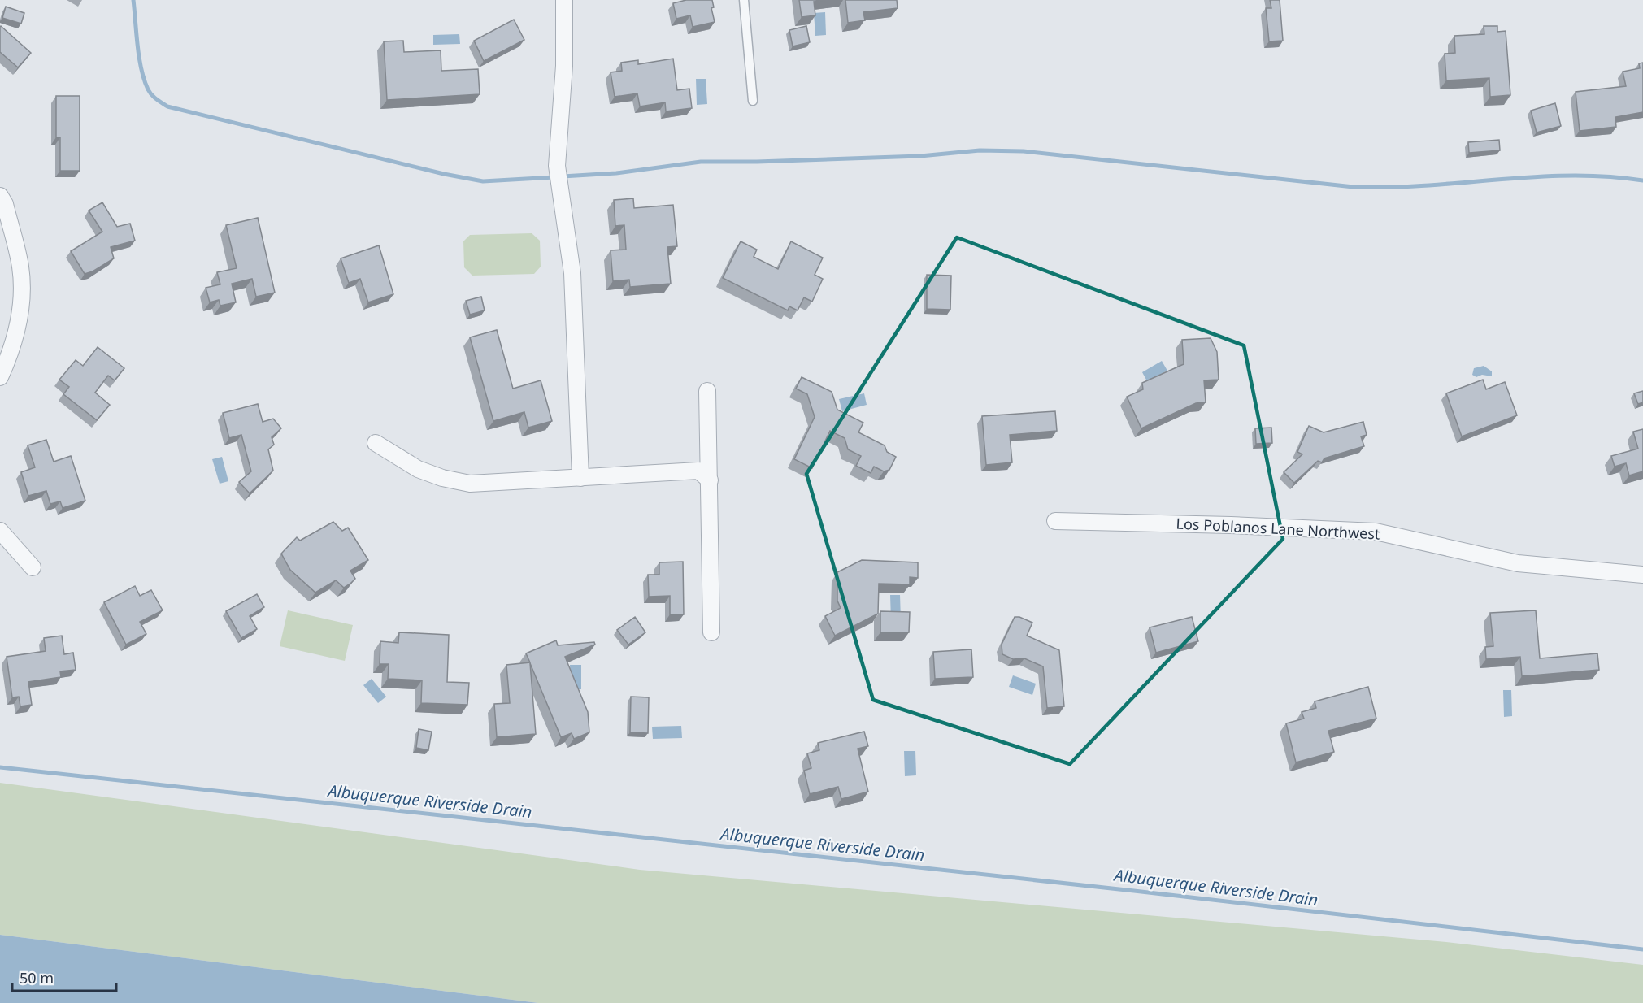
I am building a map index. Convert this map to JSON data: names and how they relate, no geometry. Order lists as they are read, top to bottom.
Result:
{
  "streets": {
    "street": ["Los Poblanos Lane Northwest"]
  },
  "water": ["Albuquerque Riverside Drain"],
  "scale_bar": "50 m"
}
